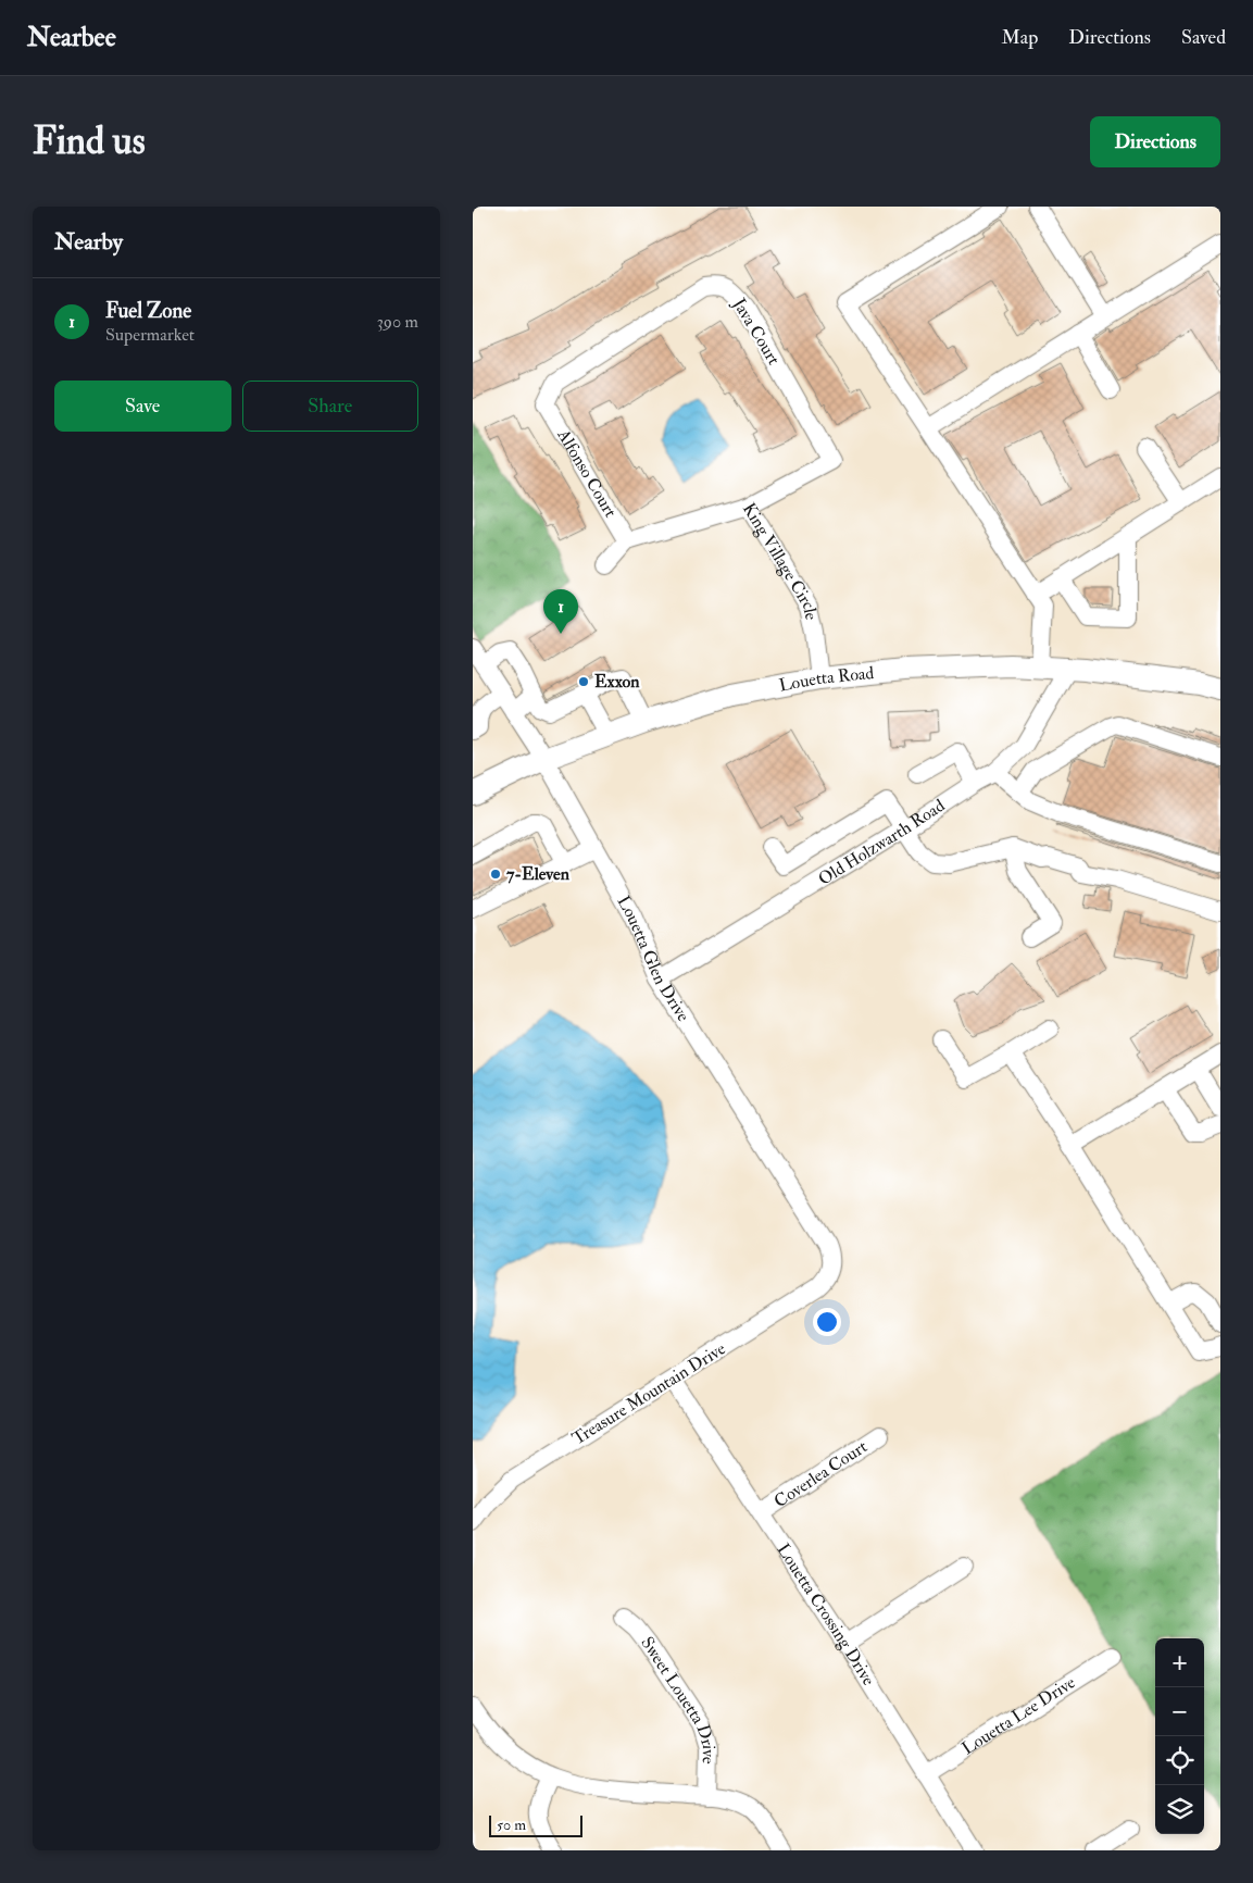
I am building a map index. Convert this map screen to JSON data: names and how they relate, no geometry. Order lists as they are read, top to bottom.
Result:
{
  "streets": {
    "main road": ["Louetta Road"],
    "street": [
      "Java Court",
      "Alfonso Court",
      "King Village Circle",
      "Old Holzwarth Road",
      "Louetta Glen Drive",
      "Treasure Mountain Drive",
      "Coverlea Court",
      "Louetta Crossing Drive",
      "Sweet Louetta Drive",
      "Louetta Lee Drive"
    ]
  },
  "crossings": [
    ["Java Court", "Alfonso Court"],
    ["Java Court", "King Village Circle"],
    ["Alfonso Court", "King Village Circle"],
    ["King Village Circle", "Louetta Road"],
    ["Louetta Road", "Old Holzwarth Road"],
    ["Louetta Road", "Louetta Glen Drive"],
    ["Old Holzwarth Road", "Louetta Glen Drive"],
    ["Louetta Glen Drive", "Treasure Mountain Drive"],
    ["Treasure Mountain Drive", "Louetta Crossing Drive"],
    ["Coverlea Court", "Louetta Crossing Drive"],
    ["Louetta Crossing Drive", "Louetta Lee Drive"]
  ],
  "places": ["Exxon", "7-Eleven"],
  "scale_bar": "50 m",
  "page": {
    "header": "Nearbee",
    "nav": ["Map", "Directions", "Saved"],
    "buttons": [
      "Directions",
      ["Save", "Share"]
    ],
    "title": "Find us",
    "heading": "Nearby",
    "list": [
      {
        "mark": "1",
        "name": "Fuel Zone",
        "note": "Supermarket",
        "value": "390 m"
      }
    ],
    "pins": "1",
    "map_buttons": ["+", "−"],
    "scale": "50 m"
  }
}
